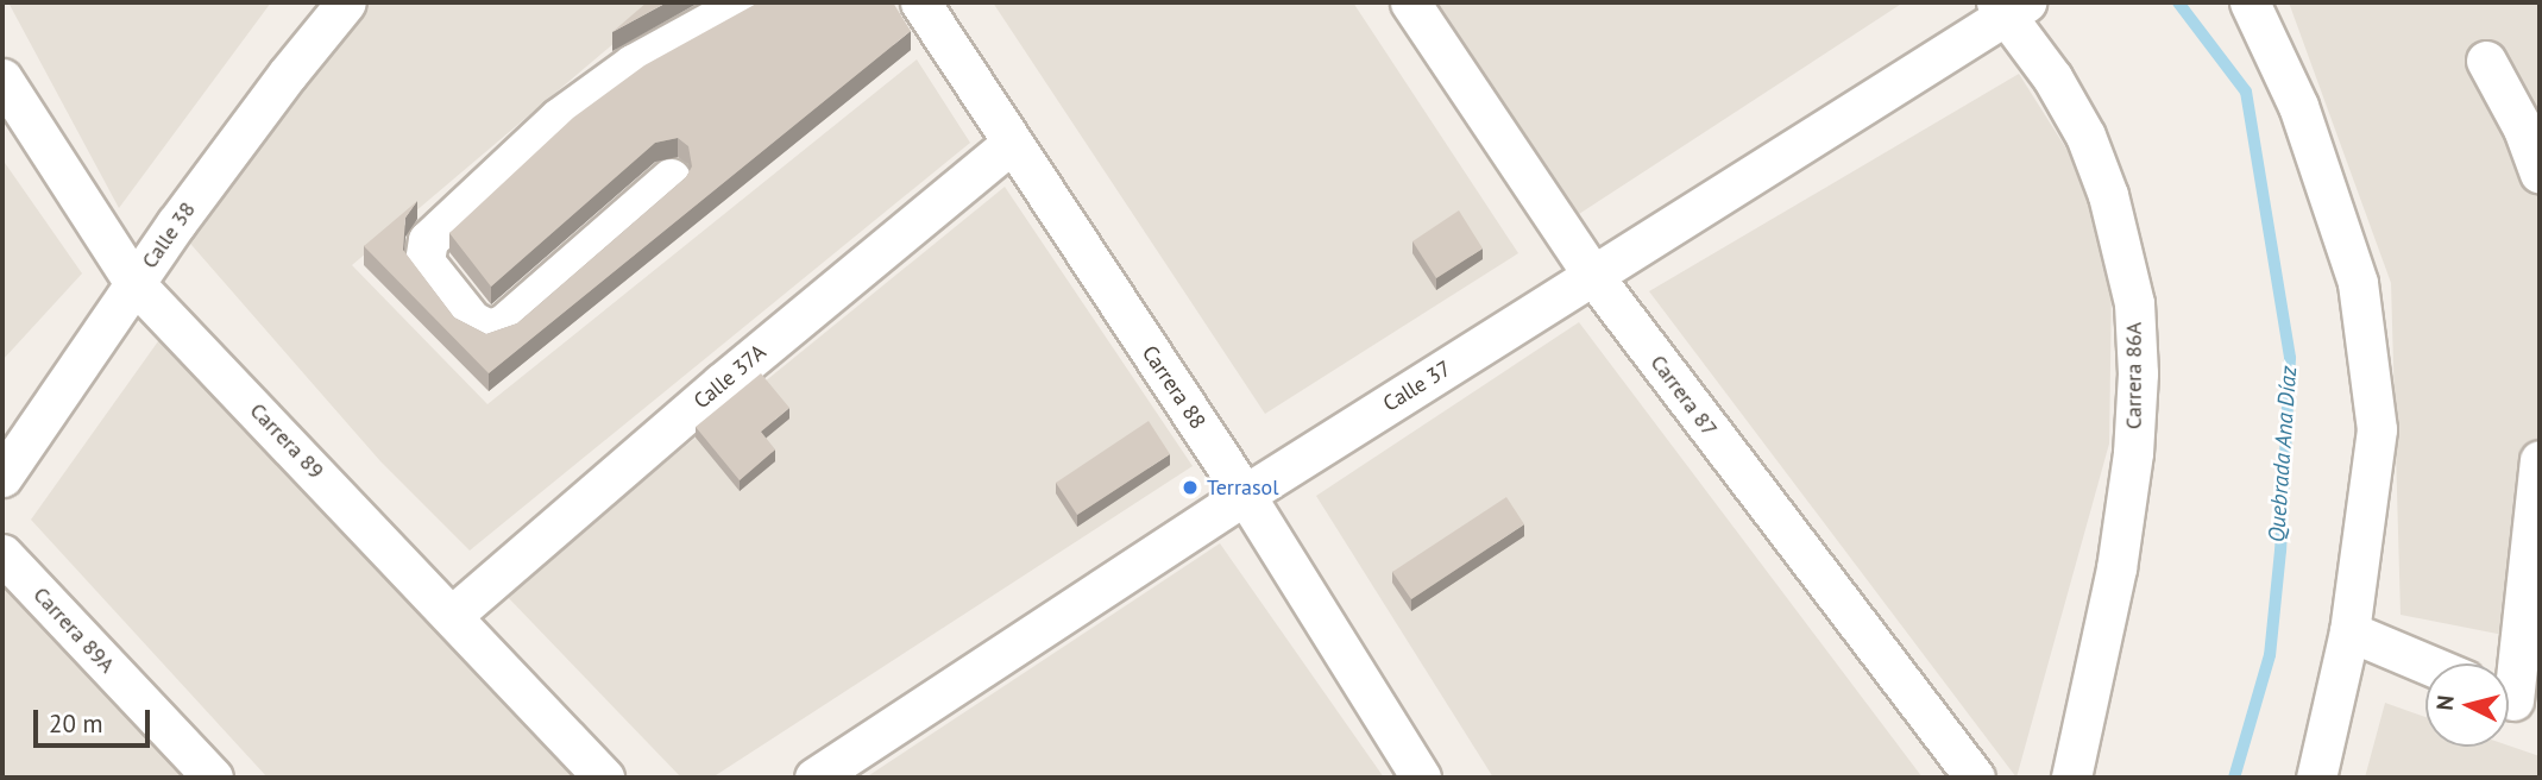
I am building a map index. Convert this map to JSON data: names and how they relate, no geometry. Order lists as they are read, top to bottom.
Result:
{
  "streets": {
    "street": [
      "Calle 38",
      "Carrera 86A",
      "Calle 37A",
      "Calle 37",
      "Carrera 88",
      "Carrera 87",
      "Carrera 89",
      "Carrera 89A"
    ]
  },
  "crossings": [
    ["Calle 38", "Carrera 89"],
    ["Carrera 86A", "Calle 37"],
    ["Calle 37A", "Carrera 88"],
    ["Calle 37A", "Carrera 89"],
    ["Calle 37", "Carrera 88"],
    ["Calle 37", "Carrera 87"]
  ],
  "water": ["Quebrada Ana Díaz"],
  "places": ["Terrasol"],
  "scale_bar": "20 m",
  "north": "left"
}
